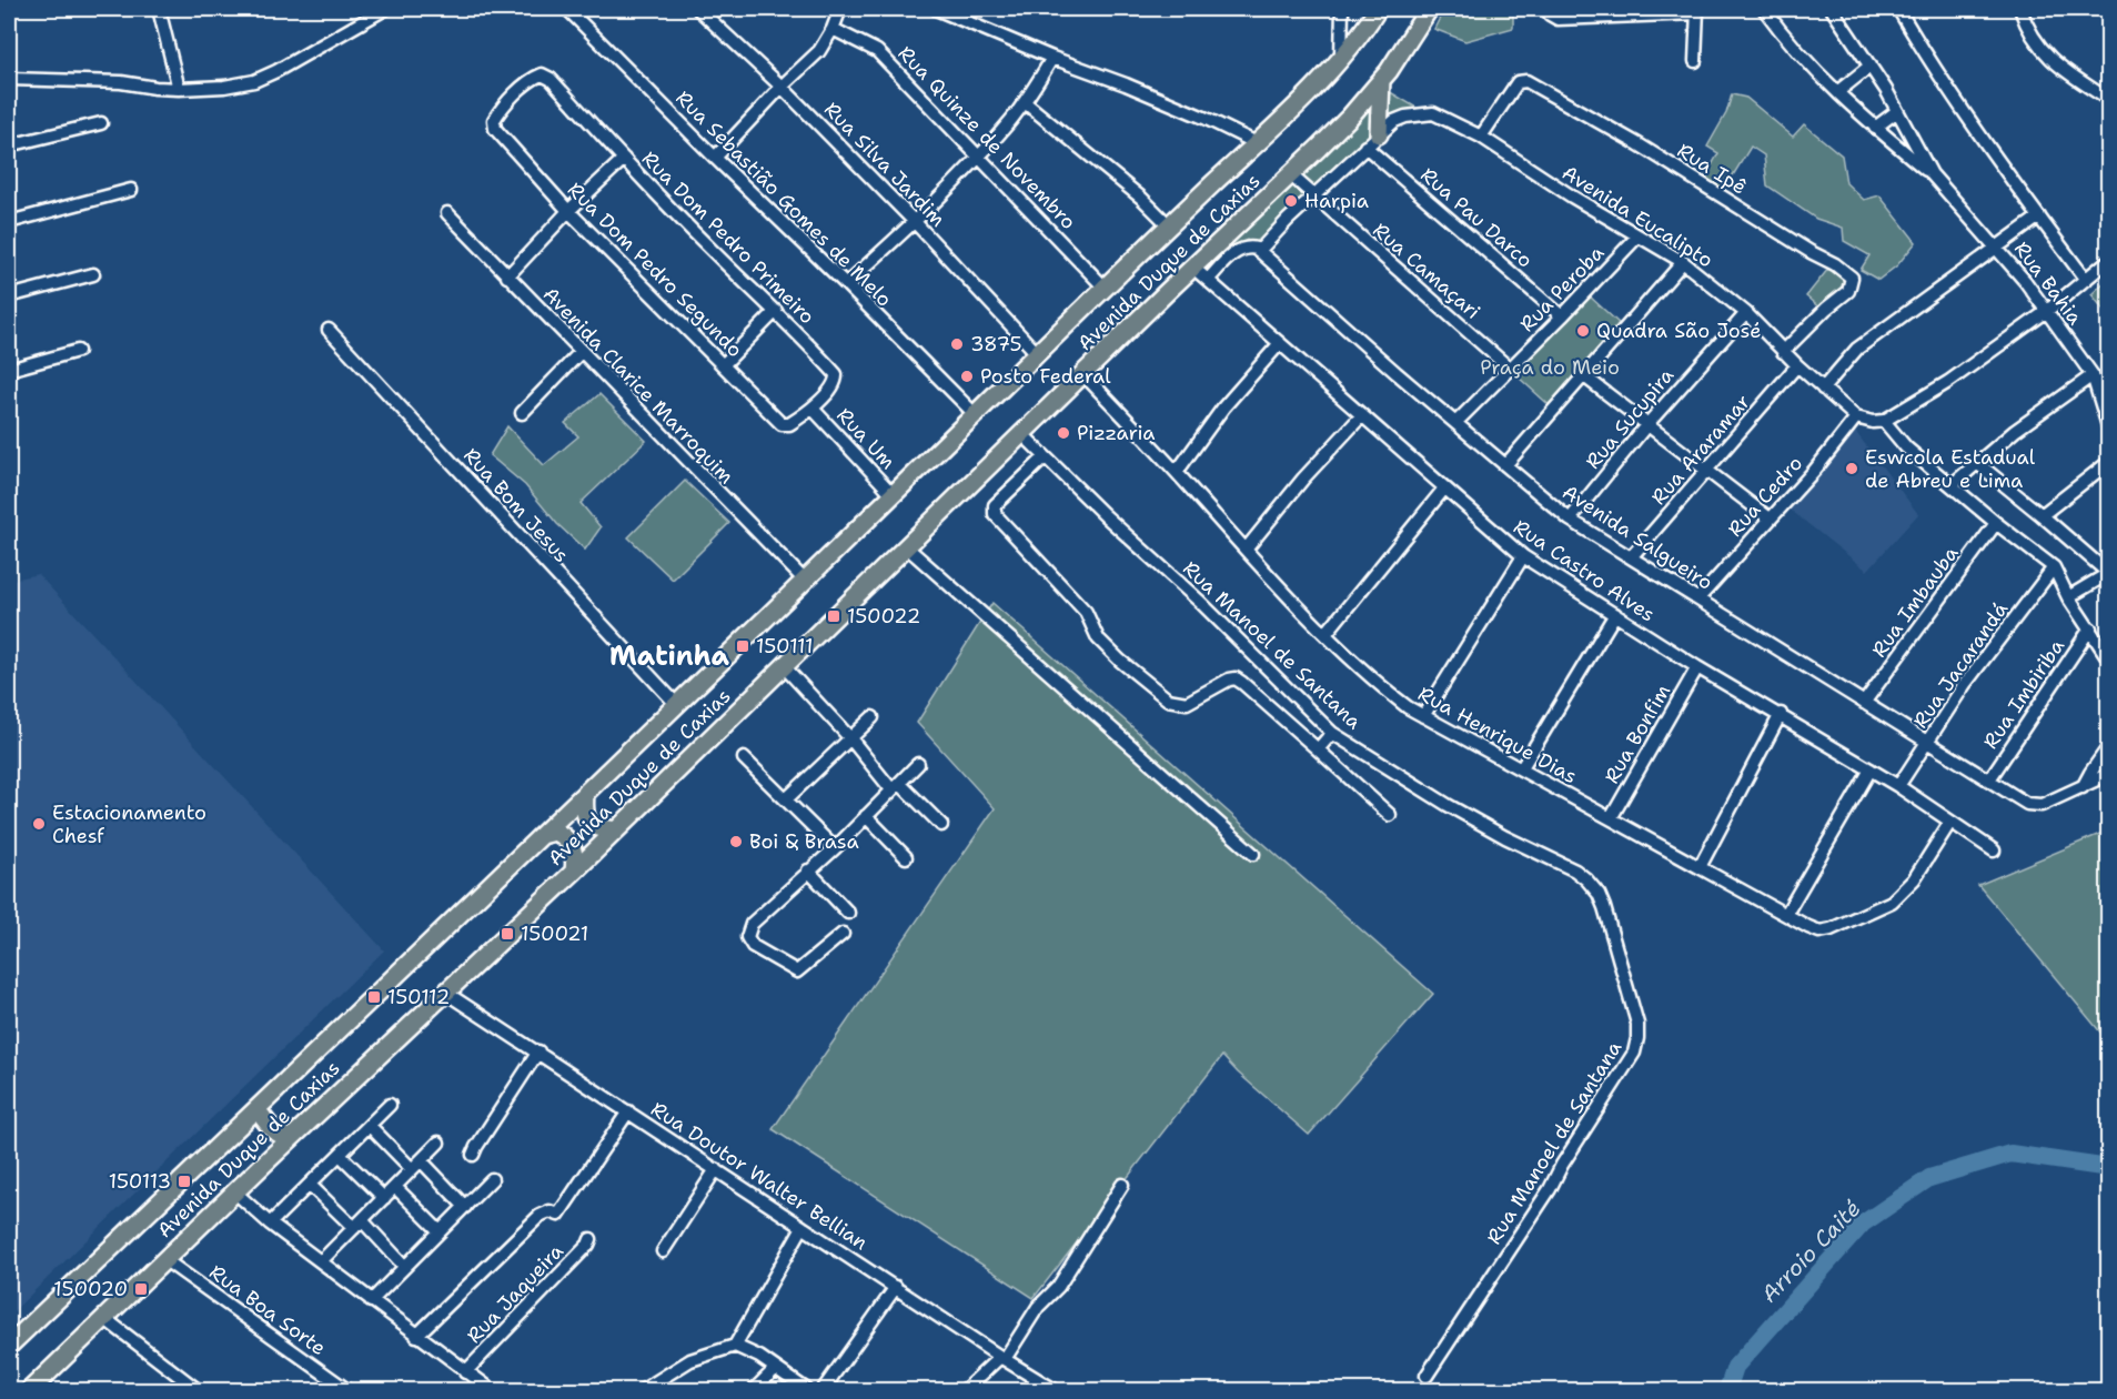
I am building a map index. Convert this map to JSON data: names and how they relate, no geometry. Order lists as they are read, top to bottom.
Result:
{
  "streets": {
    "highway": ["Avenida Duque de Caxias"],
    "street": [
      "Rua Quinze de Novembro",
      "Rua Silva Jardim",
      "Rua Ipê",
      "Rua Sebastião Gomes de Melo",
      "Avenida Eucalipto",
      "Rua Pau Darco",
      "Rua Dom Pedro Primeiro",
      "Rua Dom Pedro Segundo",
      "Rua Camaçari",
      "Rua Bahia",
      "Rua Peroba",
      "Avenida Clarice Marroquim",
      "Rua Sucupira",
      "Rua Um",
      "Rua Araramar",
      "Rua Cedro",
      "Rua Bom Jesus",
      "Avenida Salgueiro",
      "Rua Castro Alves",
      "Rua Imbauba",
      "Rua Manoel de Santana",
      "Rua Jacarandá",
      "Rua Imbiriba",
      "Rua Bonfim",
      "Rua Henrique Dias",
      "Rua Doutor Walter Bellian",
      "Rua Jaqueira",
      "Rua Boa Sorte"
    ]
  },
  "crossings": [
    ["Rua Quinze de Novembro", "Avenida Duque de Caxias"],
    ["Rua Silva Jardim", "Avenida Duque de Caxias"],
    ["Rua Ipê", "Avenida Eucalipto"],
    ["Rua Sebastião Gomes de Melo", "Avenida Duque de Caxias"],
    ["Avenida Eucalipto", "Rua Pau Darco"],
    ["Avenida Eucalipto", "Rua Camaçari"],
    ["Avenida Eucalipto", "Rua Peroba"],
    ["Avenida Eucalipto", "Rua Sucupira"],
    ["Avenida Eucalipto", "Rua Araramar"],
    ["Avenida Eucalipto", "Rua Cedro"],
    ["Avenida Eucalipto", "Avenida Salgueiro"],
    ["Rua Pau Darco", "Rua Peroba"],
    ["Rua Dom Pedro Primeiro", "Rua Dom Pedro Segundo"],
    ["Rua Dom Pedro Primeiro", "Rua Um"],
    ["Avenida Duque de Caxias", "Rua Camaçari"],
    ["Avenida Duque de Caxias", "Avenida Clarice Marroquim"],
    ["Avenida Duque de Caxias", "Rua Um"],
    ["Avenida Duque de Caxias", "Rua Bom Jesus"],
    ["Avenida Duque de Caxias", "Rua Castro Alves"],
    ["Avenida Duque de Caxias", "Rua Manoel de Santana"],
    ["Avenida Duque de Caxias", "Rua Henrique Dias"],
    ["Avenida Duque de Caxias", "Rua Doutor Walter Bellian"],
    ["Avenida Duque de Caxias", "Rua Boa Sorte"],
    ["Rua Camaçari", "Rua Peroba"],
    ["Rua Peroba", "Avenida Salgueiro"],
    ["Rua Sucupira", "Avenida Salgueiro"],
    ["Rua Araramar", "Avenida Salgueiro"],
    ["Rua Cedro", "Avenida Salgueiro"],
    ["Avenida Salgueiro", "Rua Imbauba"],
    ["Avenida Salgueiro", "Rua Jacarandá"],
    ["Avenida Salgueiro", "Rua Imbiriba"],
    ["Rua Castro Alves", "Rua Jacarandá"],
    ["Rua Castro Alves", "Rua Bonfim"],
    ["Rua Castro Alves", "Rua Henrique Dias"],
    ["Rua Bonfim", "Rua Henrique Dias"]
  ],
  "districts": ["Matinha"],
  "water": ["Arroio Caité"],
  "parks": ["Praça do Meio"],
  "places": {
    "other": [
      "Harpia",
      "Quadra São José",
      "3875",
      "Posto Federal",
      "Pizzaria",
      "Eswcola Estadual de Abreu e Lima",
      "Estacionamento Chesf",
      "Boi & Brasa"
    ],
    "transit": [
      "150022",
      "150111",
      "150021",
      "150112",
      "150113",
      "150020"
    ]
  }
}
